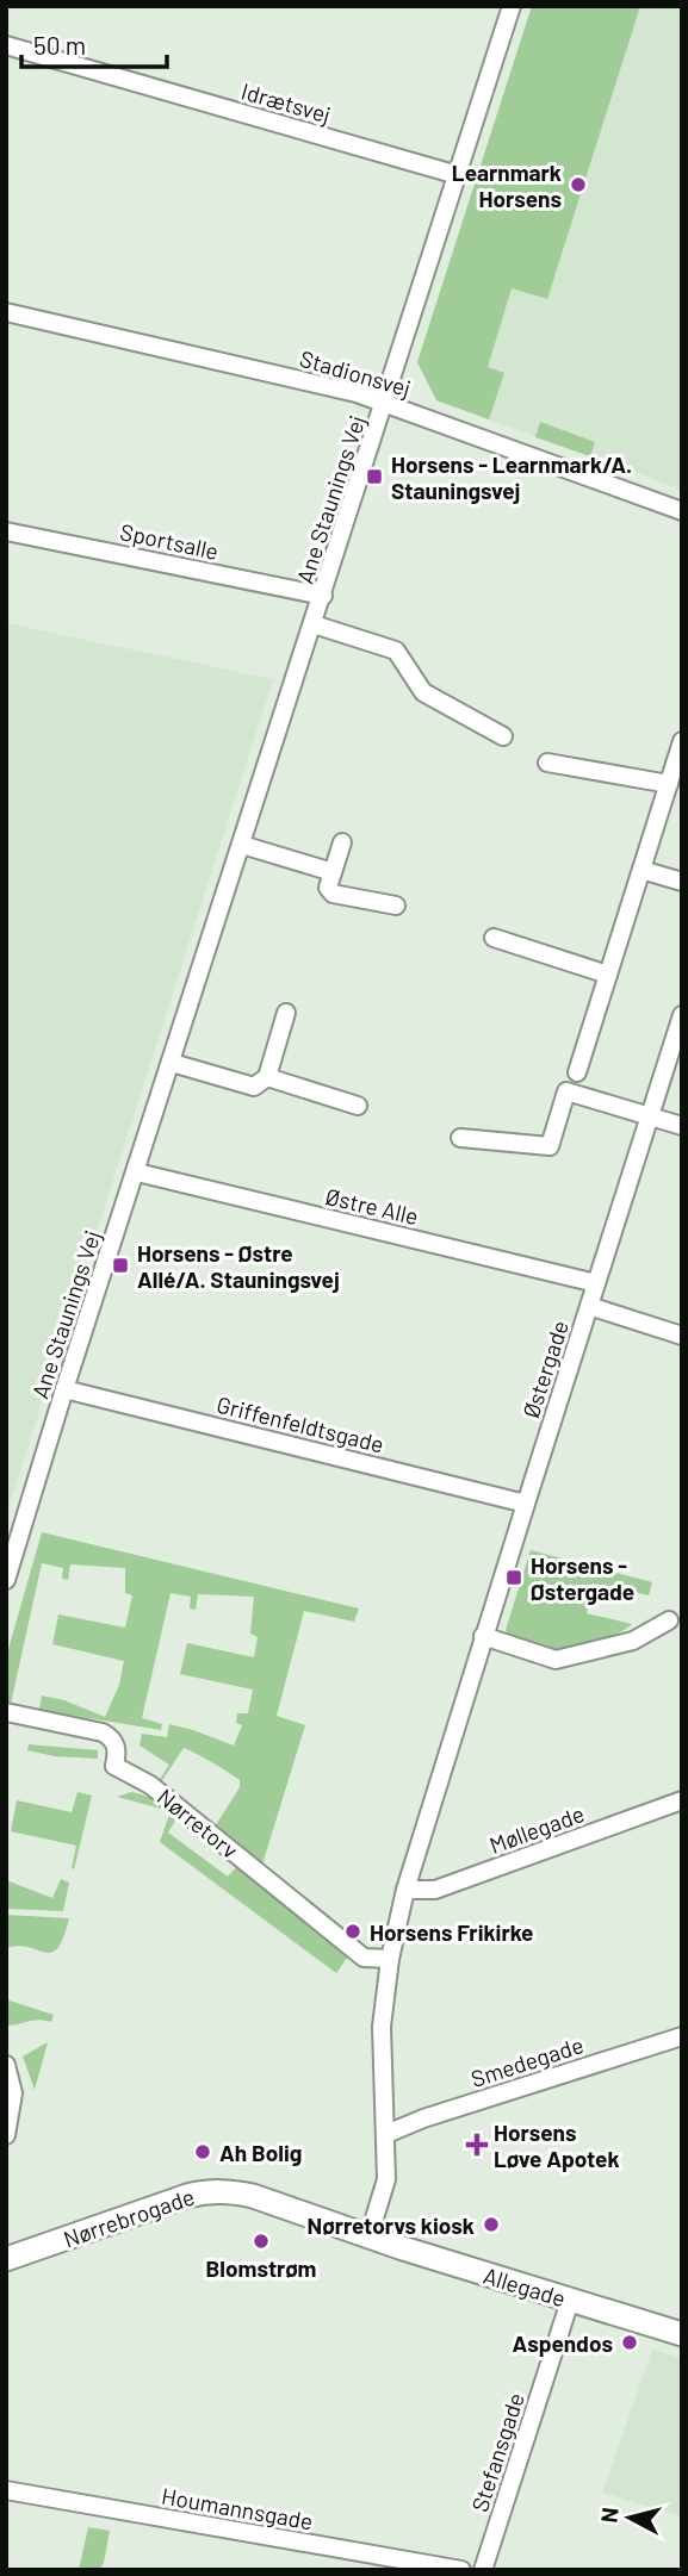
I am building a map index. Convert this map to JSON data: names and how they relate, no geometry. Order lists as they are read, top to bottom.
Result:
{
  "streets": {
    "street": [
      "Idrætsvej",
      "Stadionsvej",
      "Ane Staunings Vej",
      "Sportsalle",
      "Østre Alle",
      "Østergade",
      "Griffenfeldtsgade",
      "Nørretorv",
      "Møllegade",
      "Smedegade",
      "Nørrebrogade",
      "Allegade",
      "Stefansgade",
      "Houmannsgade"
    ]
  },
  "crossings": [
    ["Idrætsvej", "Ane Staunings Vej"],
    ["Stadionsvej", "Ane Staunings Vej"],
    ["Ane Staunings Vej", "Sportsalle"],
    ["Ane Staunings Vej", "Østre Alle"],
    ["Ane Staunings Vej", "Griffenfeldtsgade"],
    ["Østre Alle", "Østergade"],
    ["Østergade", "Griffenfeldtsgade"],
    ["Østergade", "Møllegade"],
    ["Nørrebrogade", "Allegade"],
    ["Allegade", "Stefansgade"]
  ],
  "places": {
    "other": [
      "Learnmark Horsens",
      "Horsens Frikirke",
      "Ah Bolig",
      "Nørretorvs kiosk",
      "Blomstrøm",
      "Aspendos"
    ],
    "transit": ["Horsens - Learnmark/A. Stauningsvej", "Horsens - Østre Allé/A. Stauningsvej", "Horsens - Østergade"],
    "health": ["Horsens Løve Apotek"]
  },
  "scale_bar": "50 m",
  "north": "left"
}
